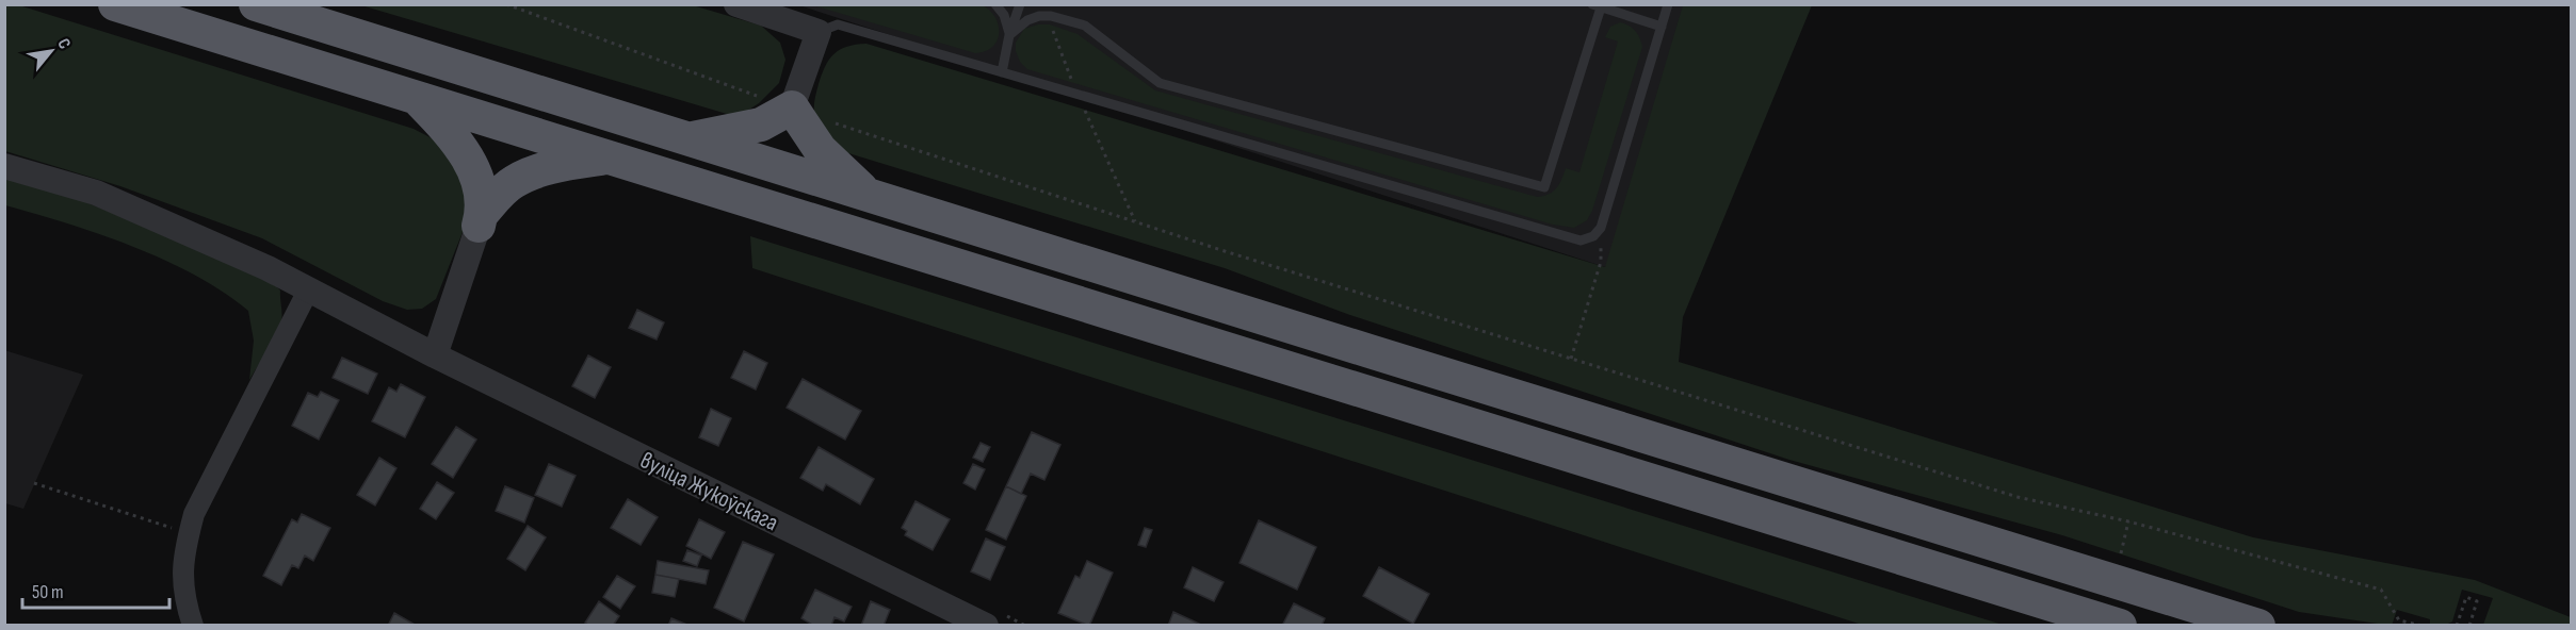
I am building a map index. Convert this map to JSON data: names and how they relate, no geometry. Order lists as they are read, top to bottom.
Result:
{
  "streets": {
    "street": ["вуліца Жукоўскага"]
  },
  "scale_bar": "50 m",
  "north": "top right"
}
